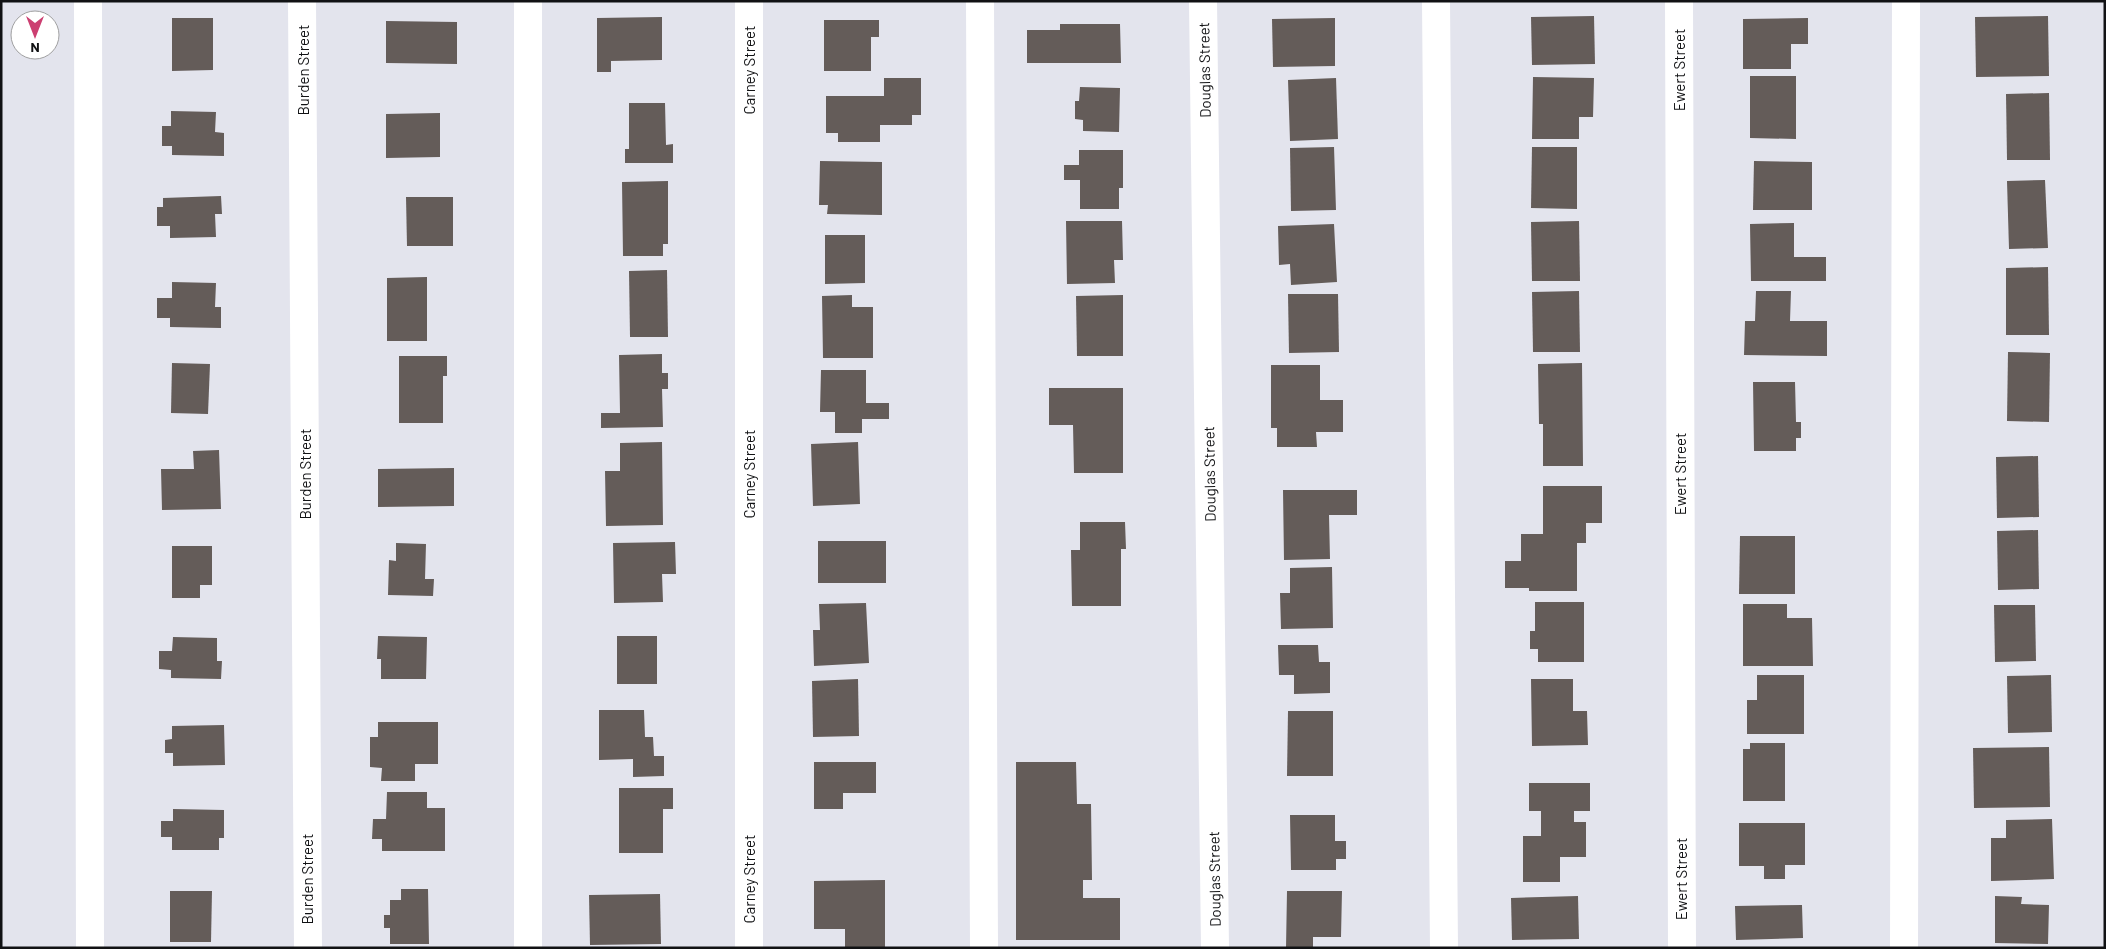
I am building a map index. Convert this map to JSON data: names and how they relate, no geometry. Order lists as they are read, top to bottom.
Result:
{
  "streets": {
    "street": [
      "Burden Street",
      "Carney Street",
      "Douglas Street",
      "Ewert Street"
    ]
  },
  "north": "bottom"
}
